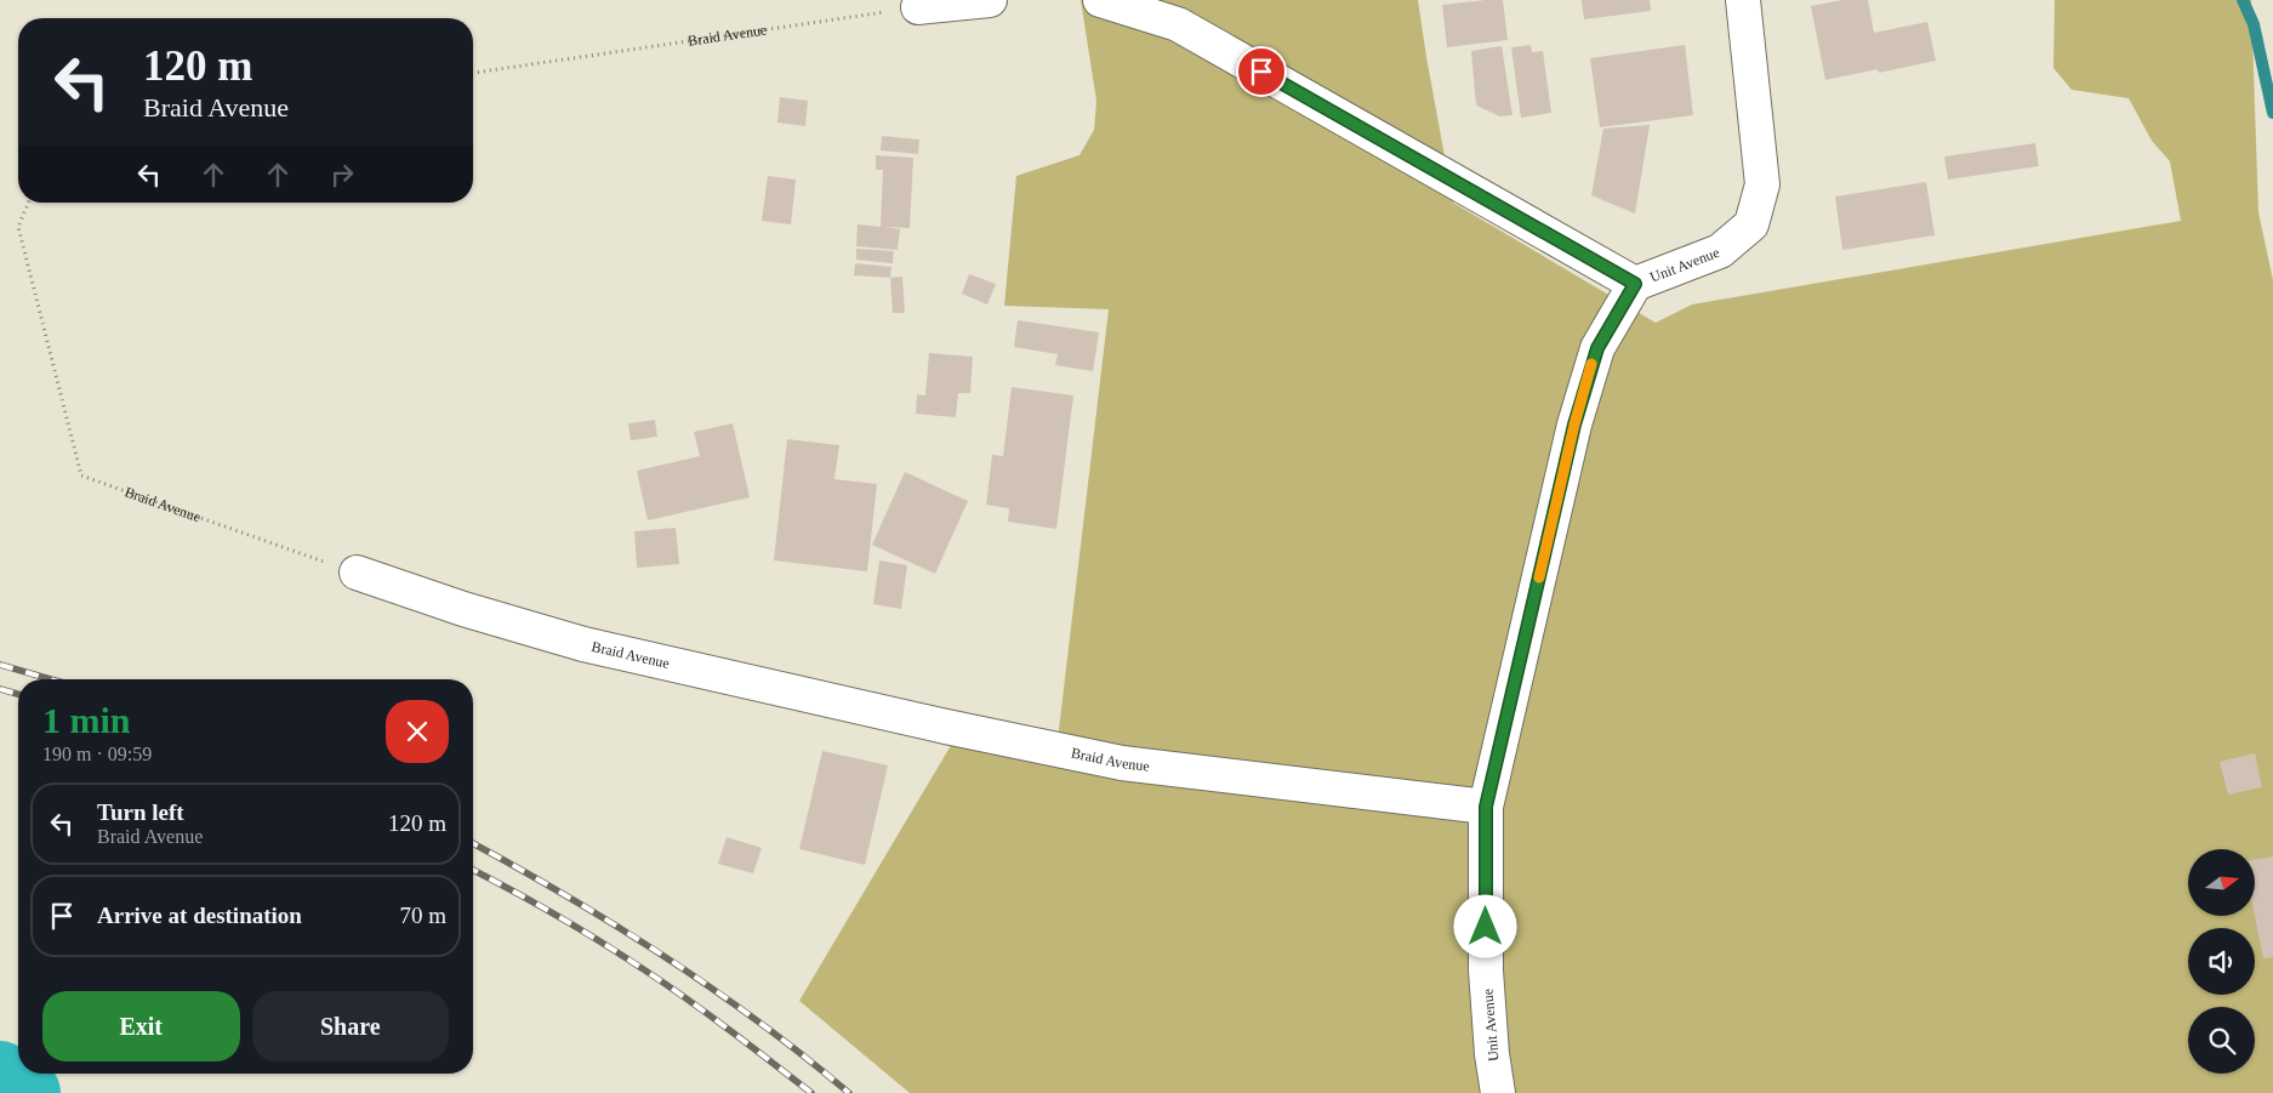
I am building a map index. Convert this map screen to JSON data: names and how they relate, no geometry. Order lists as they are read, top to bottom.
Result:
{
  "streets": {
    "street": ["Braid Avenue", "Unit Avenue"]
  },
  "crossings": [
    ["Braid Avenue", "Unit Avenue"]
  ],
  "north": "right",
  "page": {
    "turn": ["120 m", "Braid Avenue"],
    "heading": ["1 min", "190 m · 09:59"],
    "list": [
      {
        "name": "Turn left",
        "note": "Braid Avenue",
        "value": "120 m"
      },
      {
        "name": "Arrive at destination",
        "value": "70 m"
      }
    ],
    "buttons": ["Exit", "Share"]
  }
}
